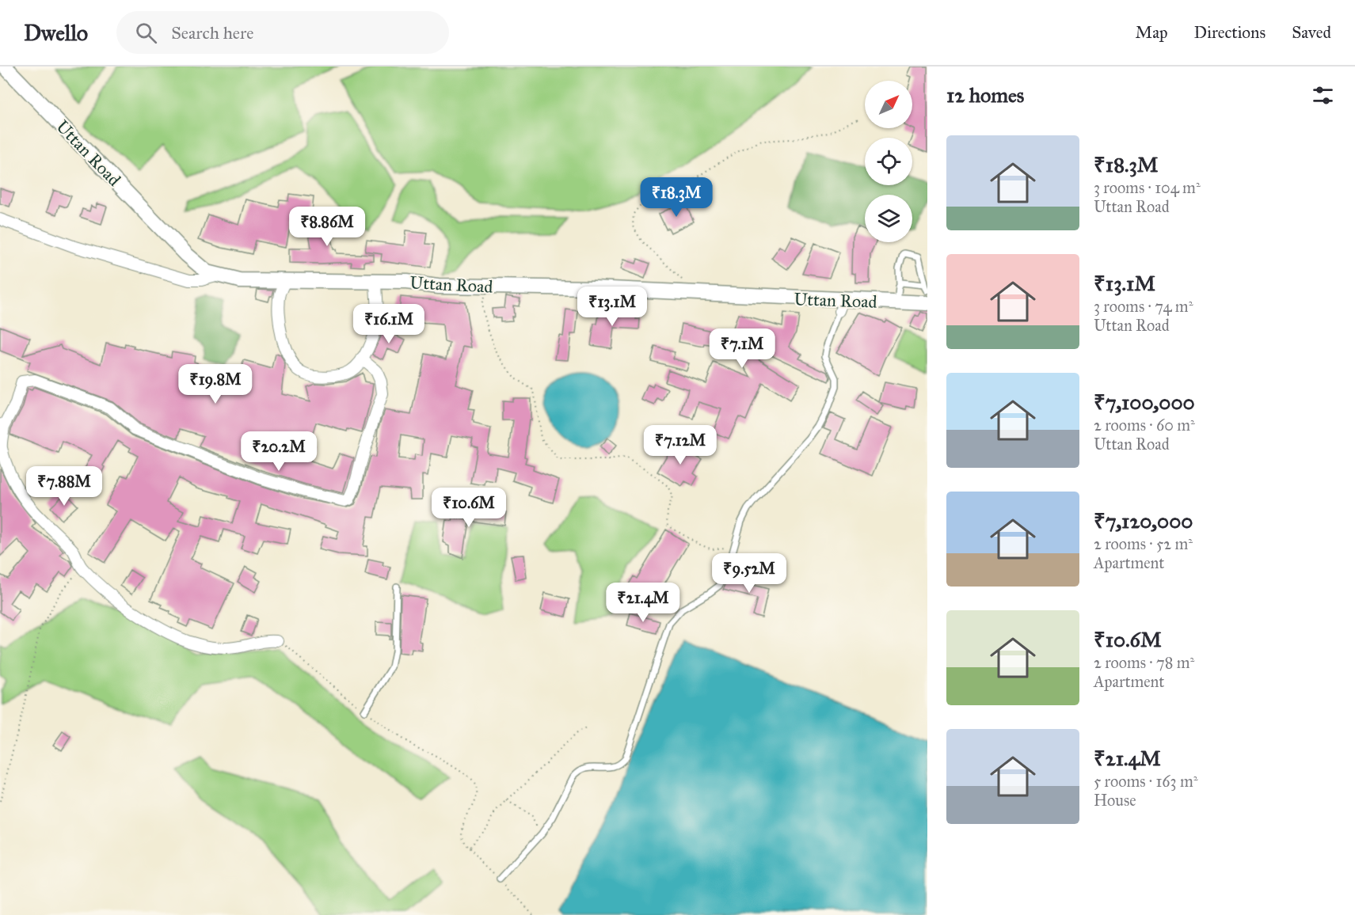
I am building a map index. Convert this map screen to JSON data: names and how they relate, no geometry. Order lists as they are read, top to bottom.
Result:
{
  "streets": {
    "main road": ["Uttan Road"]
  },
  "north": "top right",
  "page": {
    "header": "Dwello",
    "search": "Search here",
    "nav": ["Map", "Directions", "Saved"],
    "heading": "12 homes",
    "list": [
      {
        "name": "₹18.3M",
        "note": "3 rooms · 104 m² · Uttan Road"
      },
      {
        "name": "₹13.1M",
        "note": "3 rooms · 74 m² · Uttan Road"
      },
      {
        "name": "₹7,100,000",
        "note": "2 rooms · 60 m² · Uttan Road"
      },
      {
        "name": "₹7,120,000",
        "note": "2 rooms · 52 m² · Apartment"
      },
      {
        "name": "₹10.6M",
        "note": "2 rooms · 78 m² · Apartment"
      },
      {
        "name": "₹21.4M",
        "note": "5 rooms · 163 m² · House"
      }
    ],
    "price": [
      "₹18.3M",
      "₹8.86M",
      "₹13.1M",
      "₹16.1M",
      "₹7.1M",
      "₹19.8M",
      "₹7.12M",
      "₹20.2M",
      "₹7.88M",
      "₹10.6M",
      "₹9.52M",
      "₹21.4M"
    ]
  }
}
